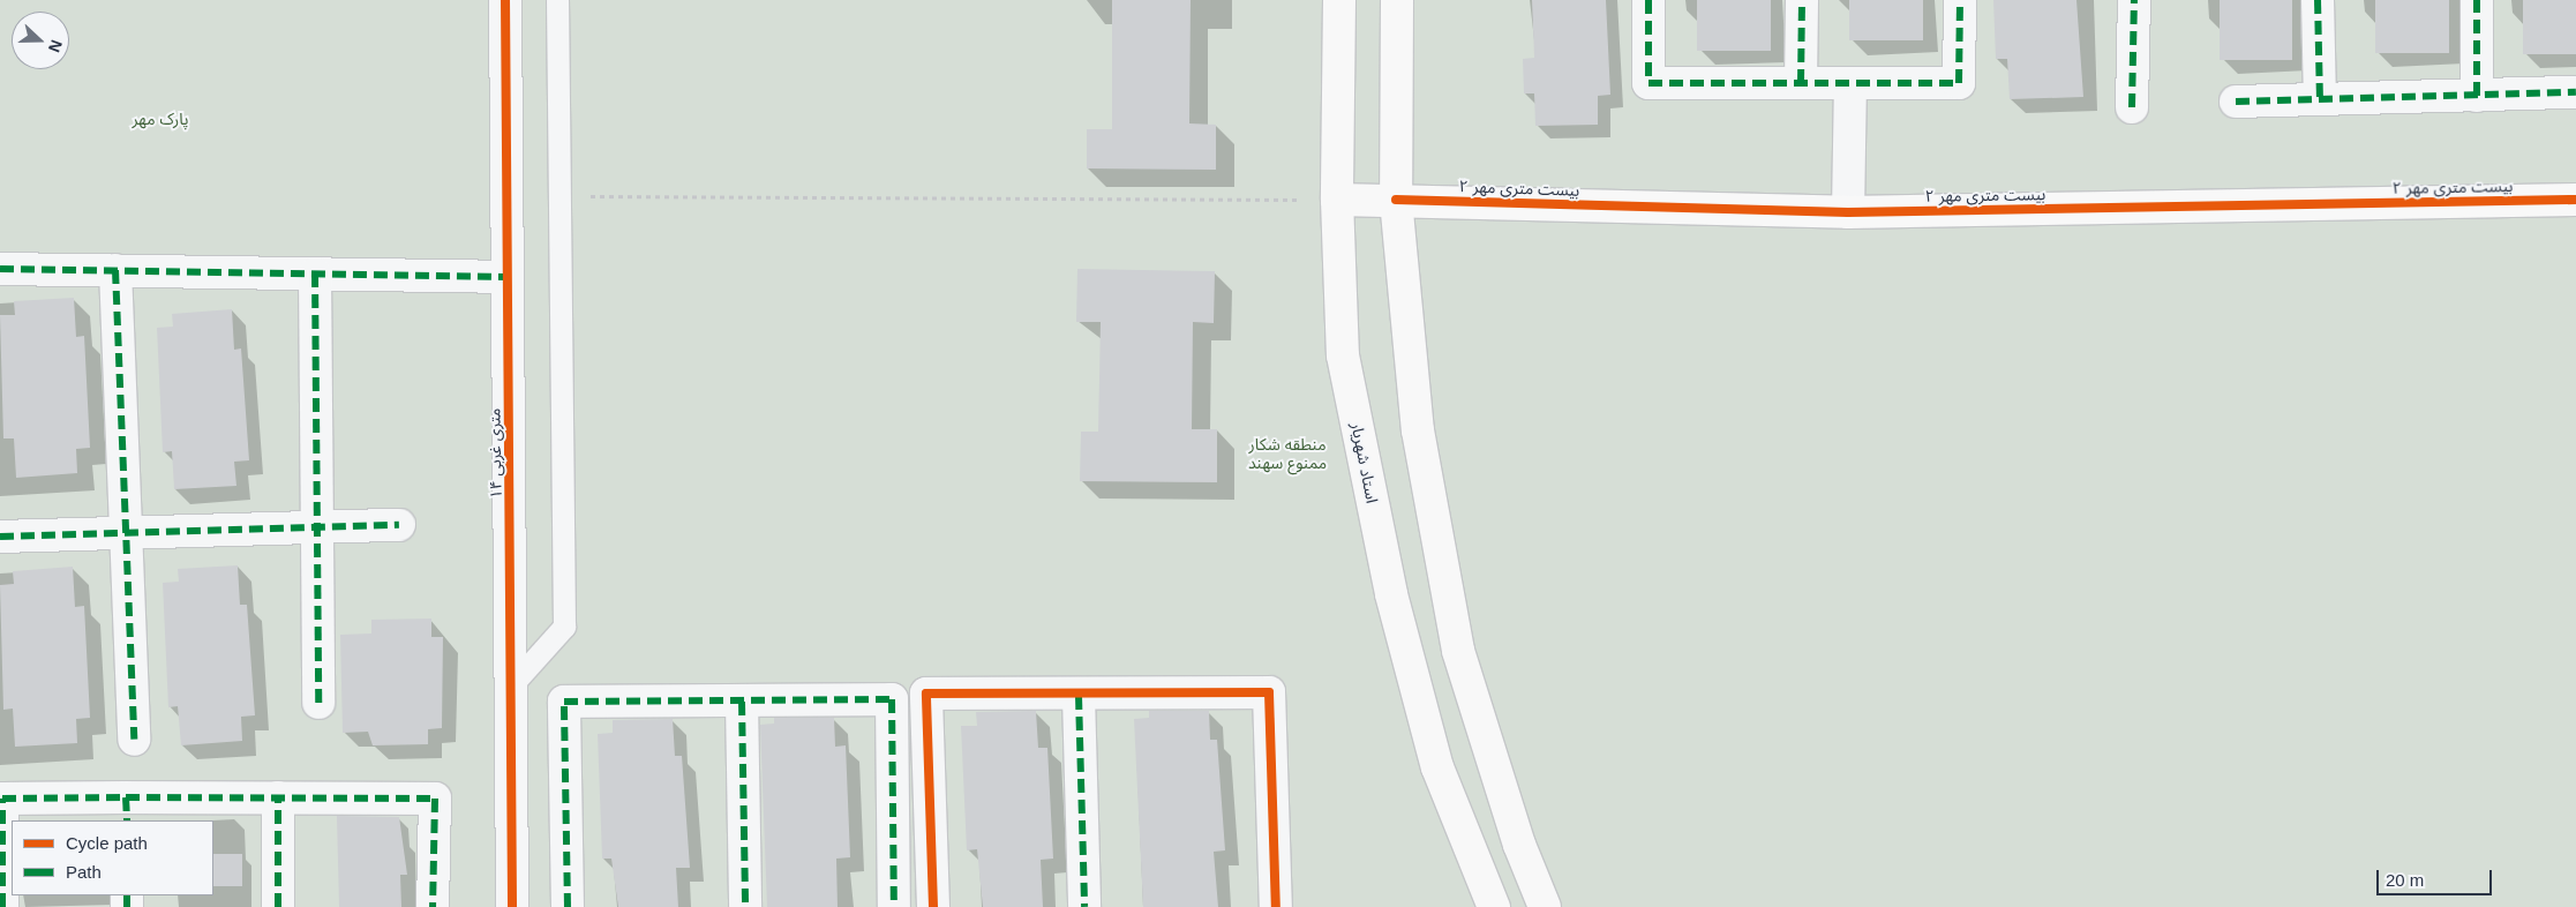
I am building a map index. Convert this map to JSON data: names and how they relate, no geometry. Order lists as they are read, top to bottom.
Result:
{
  "streets": {
    "main road": ["بیست متری مهر ۲", "استاد شهریار"],
    "street": ["۱۴ متری غربی"]
  },
  "crossings": [
    ["بیست متری مهر ۲", "استاد شهریار"]
  ],
  "parks": ["پارک مهر", "منطقه شکار ممنوع سهند"],
  "legend": ["Cycle path", "Path"],
  "scale_bar": "20 m",
  "north": "right"
}
